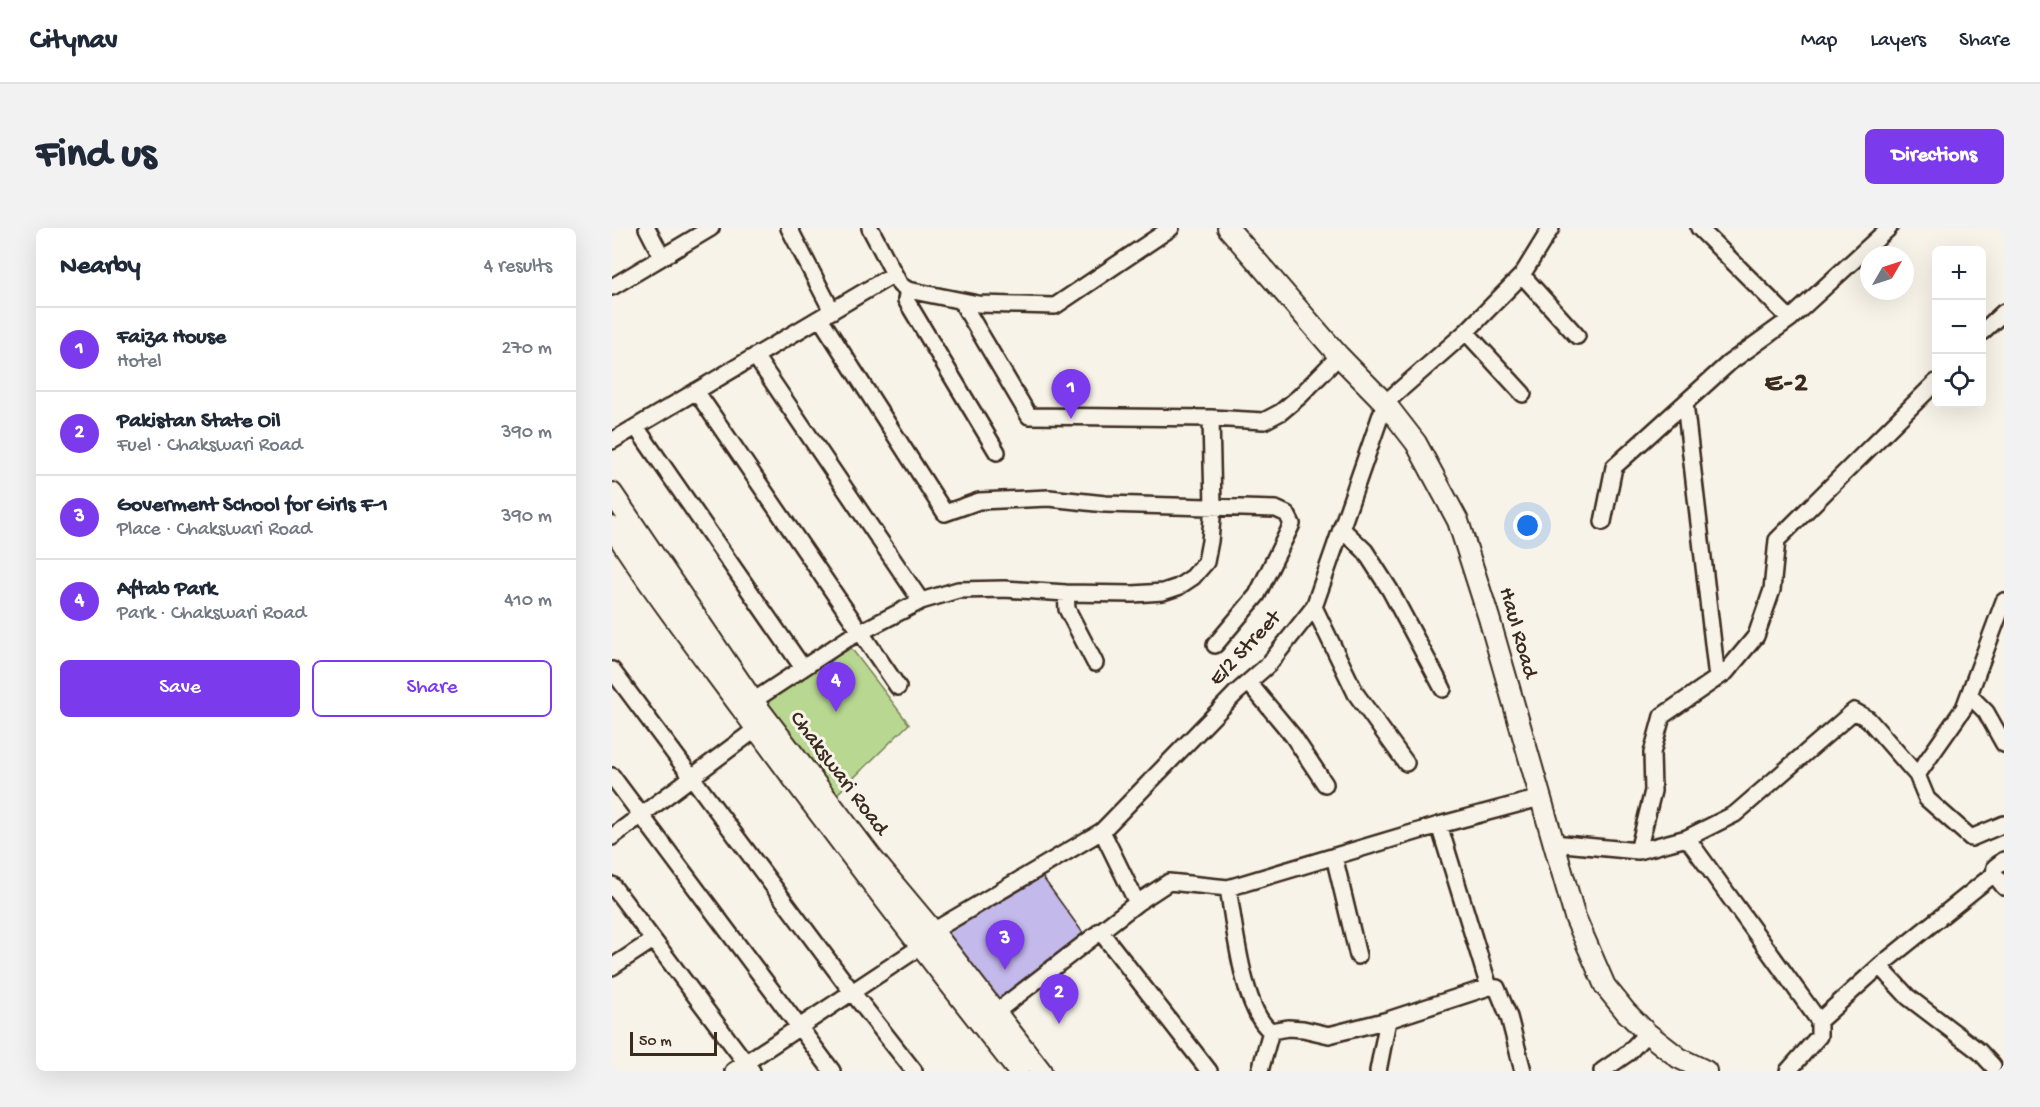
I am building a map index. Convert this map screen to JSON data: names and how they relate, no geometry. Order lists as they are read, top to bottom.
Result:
{
  "streets": {
    "main road": ["Haul Road", "Chakswari Road"],
    "street": ["E/2 Street"]
  },
  "crossings": [
    ["Haul Road", "E/2 Street"],
    ["E/2 Street", "Chakswari Road"]
  ],
  "districts": ["E-2"],
  "scale_bar": "50 m",
  "north": "top right",
  "page": {
    "header": "Citynav",
    "nav": ["Map", "Layers", "Share"],
    "buttons": [
      "Directions",
      ["Save", "Share"]
    ],
    "title": "Find us",
    "heading": ["Nearby", "4 results"],
    "map_buttons": ["+", "−"],
    "list": [
      {
        "mark": "1",
        "name": "Faiza House",
        "note": "Hotel",
        "value": "270 m"
      },
      {
        "mark": "2",
        "name": "Pakistan State Oil",
        "note": "Fuel · Chakswari Road",
        "value": "390 m"
      },
      {
        "mark": "3",
        "name": "Goverment School for Girls F-1",
        "note": "Place · Chakswari Road",
        "value": "390 m"
      },
      {
        "mark": "4",
        "name": "Aftab Park",
        "note": "Park · Chakswari Road",
        "value": "410 m"
      }
    ],
    "pins": [
      "1",
      "4",
      "3",
      "2"
    ],
    "scale": "50 m"
  }
}
